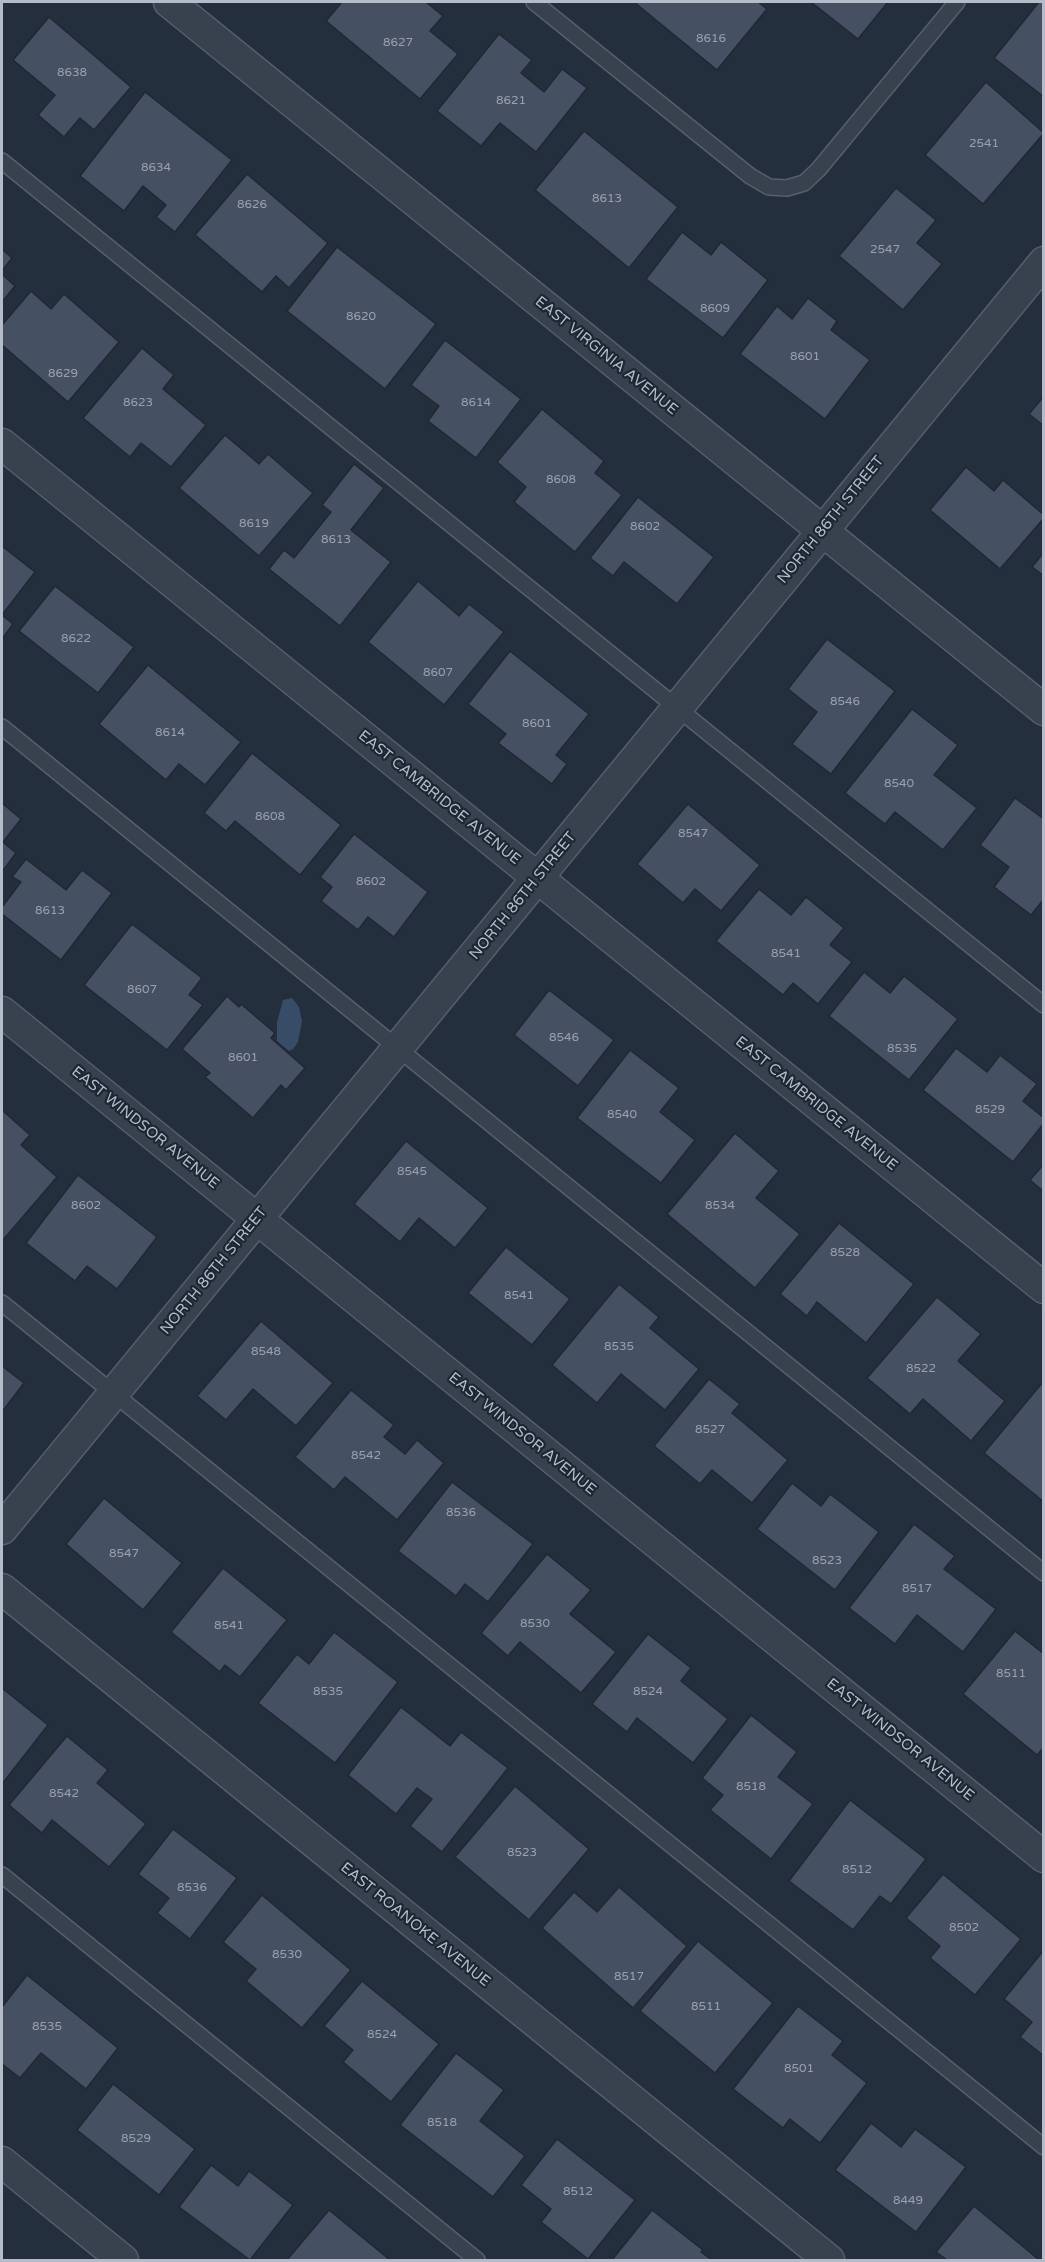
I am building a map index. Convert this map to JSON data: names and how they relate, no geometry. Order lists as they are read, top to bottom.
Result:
{
  "streets": {
    "street": [
      "EAST VIRGINIA AVENUE",
      "NORTH 86TH STREET",
      "EAST CAMBRIDGE AVENUE",
      "EAST WINDSOR AVENUE",
      "EAST ROANOKE AVENUE"
    ]
  },
  "crossings": [
    ["EAST VIRGINIA AVENUE", "NORTH 86TH STREET"],
    ["NORTH 86TH STREET", "EAST CAMBRIDGE AVENUE"],
    ["NORTH 86TH STREET", "EAST WINDSOR AVENUE"]
  ],
  "house_numbers": [
    "8616",
    "8627",
    "8638",
    "8621",
    "2541",
    "8634",
    "8613",
    "8626",
    "2547",
    "8609",
    "8620",
    "8601",
    "8629",
    "8623",
    "8614",
    "8608",
    "8619",
    "8602",
    "8613",
    "8622",
    "8607",
    "8546",
    "8601",
    "8614",
    "8540",
    "8608",
    "8547",
    "8602",
    "8613",
    "8541",
    "8607",
    "8546",
    "8535",
    "8601",
    "8529",
    "8540",
    "8545",
    "8602",
    "8534",
    "8528",
    "8541",
    "8535",
    "8548",
    "8522",
    "8527",
    "8542",
    "8536",
    "8547",
    "8523",
    "8517",
    "8530",
    "8541",
    "8511",
    "8535",
    "8524",
    "8518",
    "8542",
    "8523",
    "8512",
    "8536",
    "8502",
    "8530",
    "8517",
    "8511",
    "8535",
    "8524",
    "8501",
    "8518",
    "8529",
    "8512",
    "8449"
  ]
}
